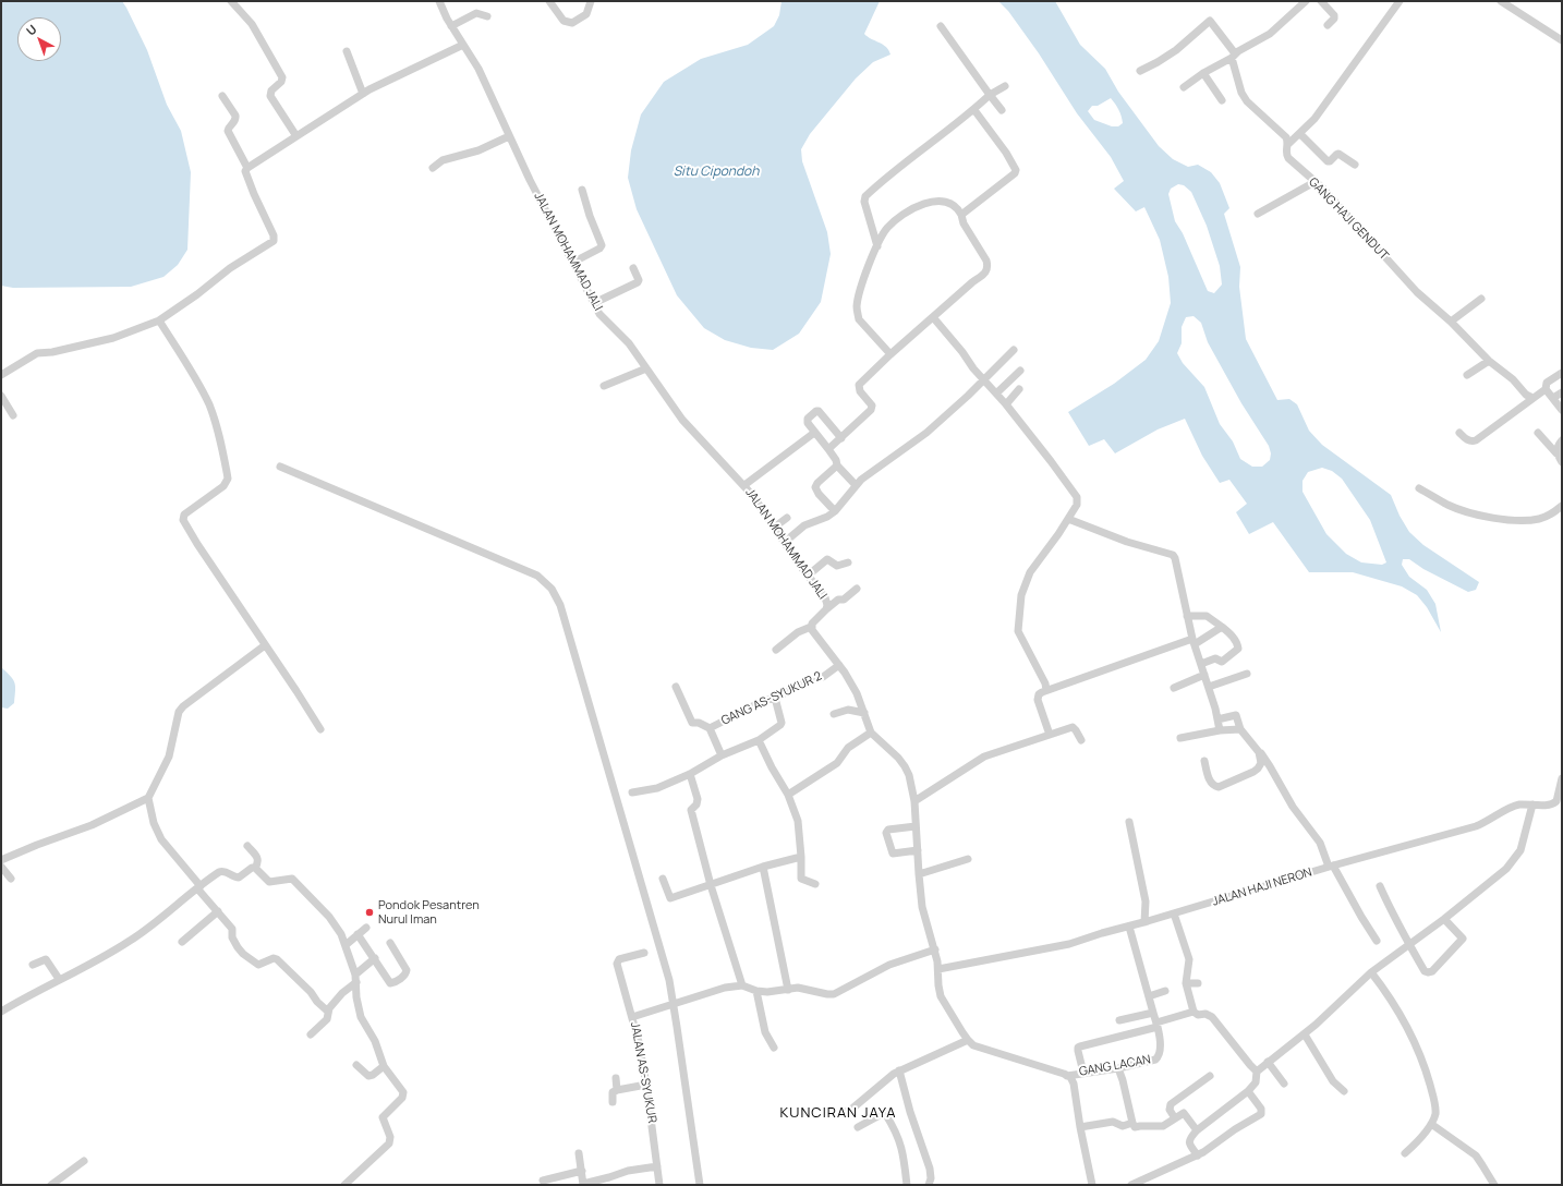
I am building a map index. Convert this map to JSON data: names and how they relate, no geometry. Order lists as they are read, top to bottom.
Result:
{
  "streets": {
    "street": [
      "GANG HAJI GENDUT",
      "JALAN MOHAMMAD JALI",
      "GANG AS-SYUKUR 2",
      "JALAN HAJI NERON",
      "GANG LACAN",
      "JALAN AS-SYUKUR"
    ]
  },
  "districts": ["KUNCIRAN JAYA"],
  "water": ["Situ Cipondoh"],
  "places": ["Pondok Pesantren Nurul Iman"],
  "north": "top left"
}
